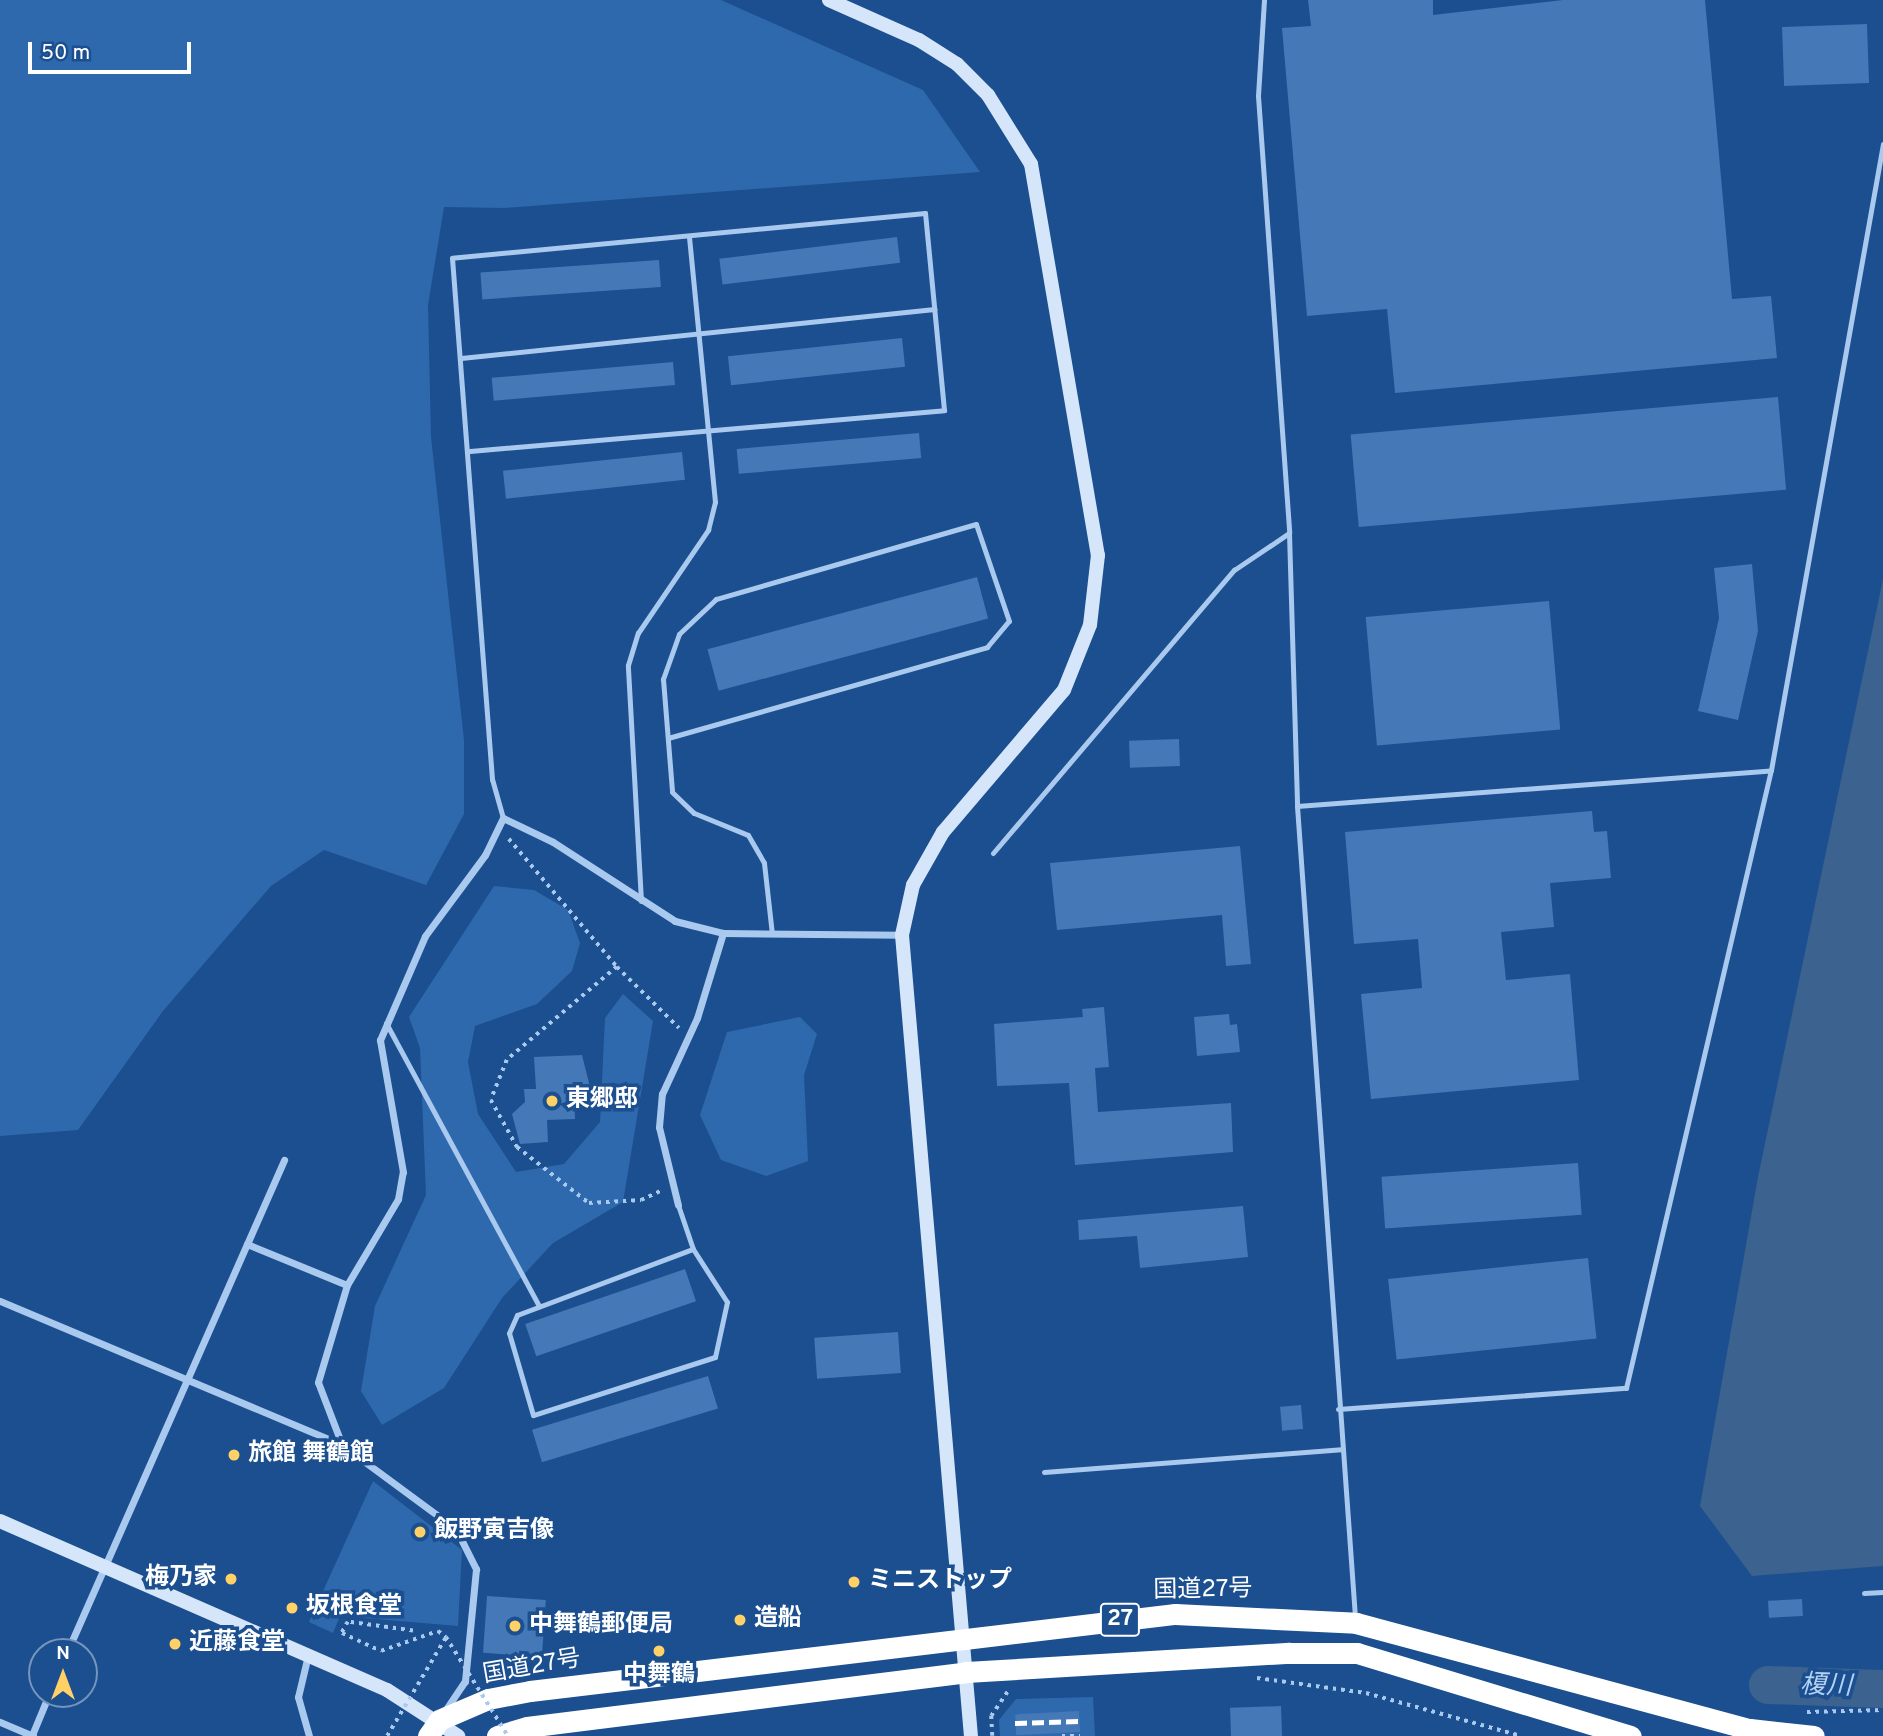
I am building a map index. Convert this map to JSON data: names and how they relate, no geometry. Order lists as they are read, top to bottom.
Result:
{
  "streets": {
    "highway": ["国道27号", "27"]
  },
  "water": ["榎川"],
  "places": [
    "東郷邸",
    "旅館 舞鶴館",
    "飯野寅吉像",
    "梅乃家",
    "ミニストップ",
    "坂根食堂",
    "造船",
    "中舞鶴郵便局",
    "近藤食堂",
    "中舞鶴"
  ],
  "scale_bar": "50 m",
  "north": "top"
}
